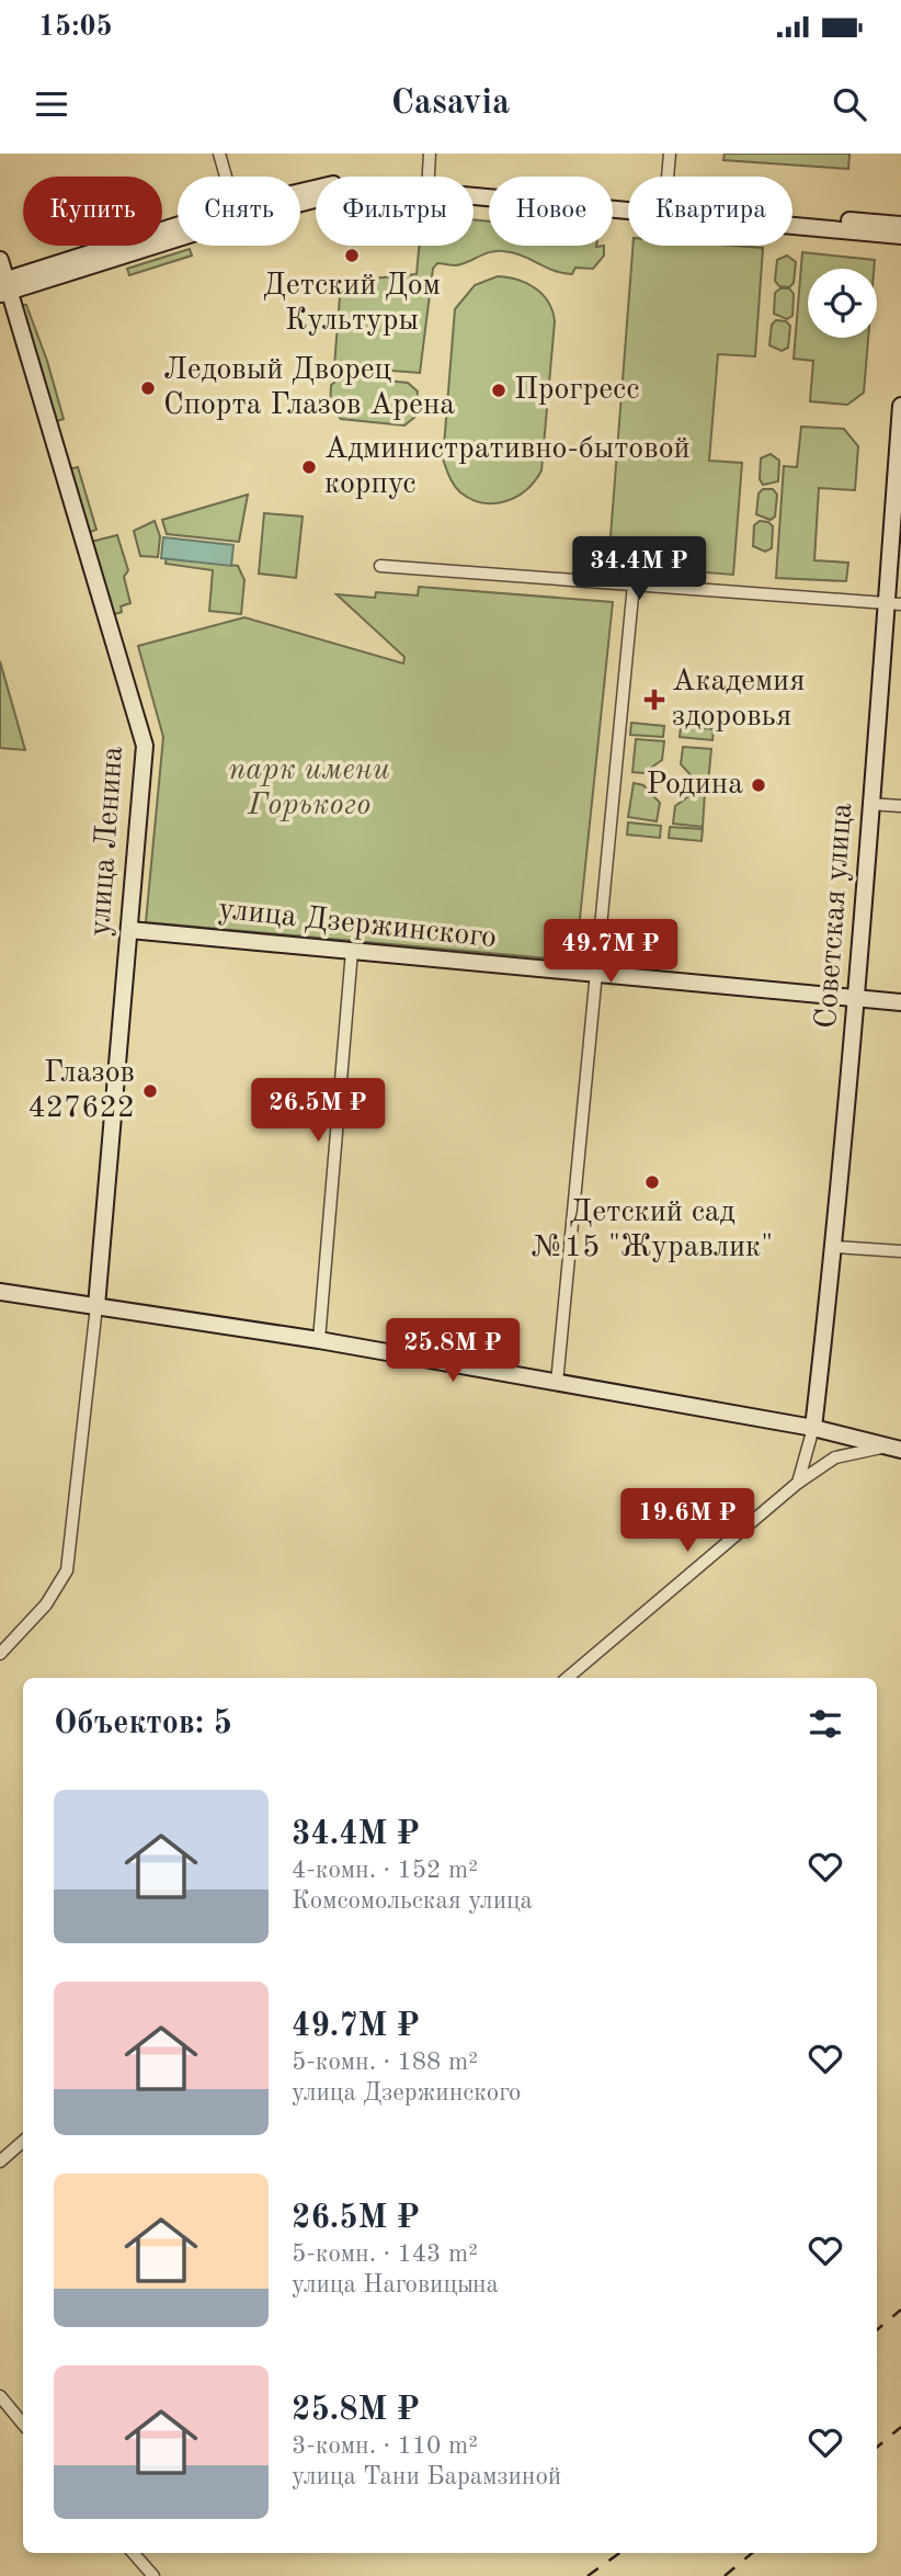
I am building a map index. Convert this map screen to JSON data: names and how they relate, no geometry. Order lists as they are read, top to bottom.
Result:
{
  "streets": {
    "street": ["улица Ленина", "Советская улица", "улица Дзержинского"]
  },
  "crossings": [
    ["улица Ленина", "улица Дзержинского"],
    ["Советская улица", "улица Дзержинского"]
  ],
  "parks": ["парк имени Горького"],
  "places": {
    "other": [
      "Детский Дом Культуры",
      "Ледовый Дворец Спорта Глазов Арена",
      "Прогресс",
      "Административно-бытовой корпус",
      "Родина",
      "Глазов 427622",
      "Детский сад №15 \"Журавлик\""
    ],
    "health": ["Академия здоровья"]
  },
  "page": {
    "status": "15:05",
    "header": "Casavia",
    "chip": [
      "Купить",
      "Снять",
      "Фильтры",
      "Новое",
      "Квартира"
    ],
    "price": [
      "34.4M ₽",
      "49.7M ₽",
      "26.5M ₽",
      "25.8M ₽",
      "19.6M ₽"
    ],
    "heading": "Объектов: 5",
    "list": [
      {
        "name": "34.4M ₽",
        "note": "4-комн. · 152 m² · Комсомольская улица"
      },
      {
        "name": "49.7M ₽",
        "note": "5-комн. · 188 m² · улица Дзержинского"
      },
      {
        "name": "26.5M ₽",
        "note": "5-комн. · 143 m² · улица Наговицына"
      },
      {
        "name": "25.8M ₽",
        "note": "3-комн. · 110 m² · улица Тани Барамзиной"
      }
    ]
  }
}
